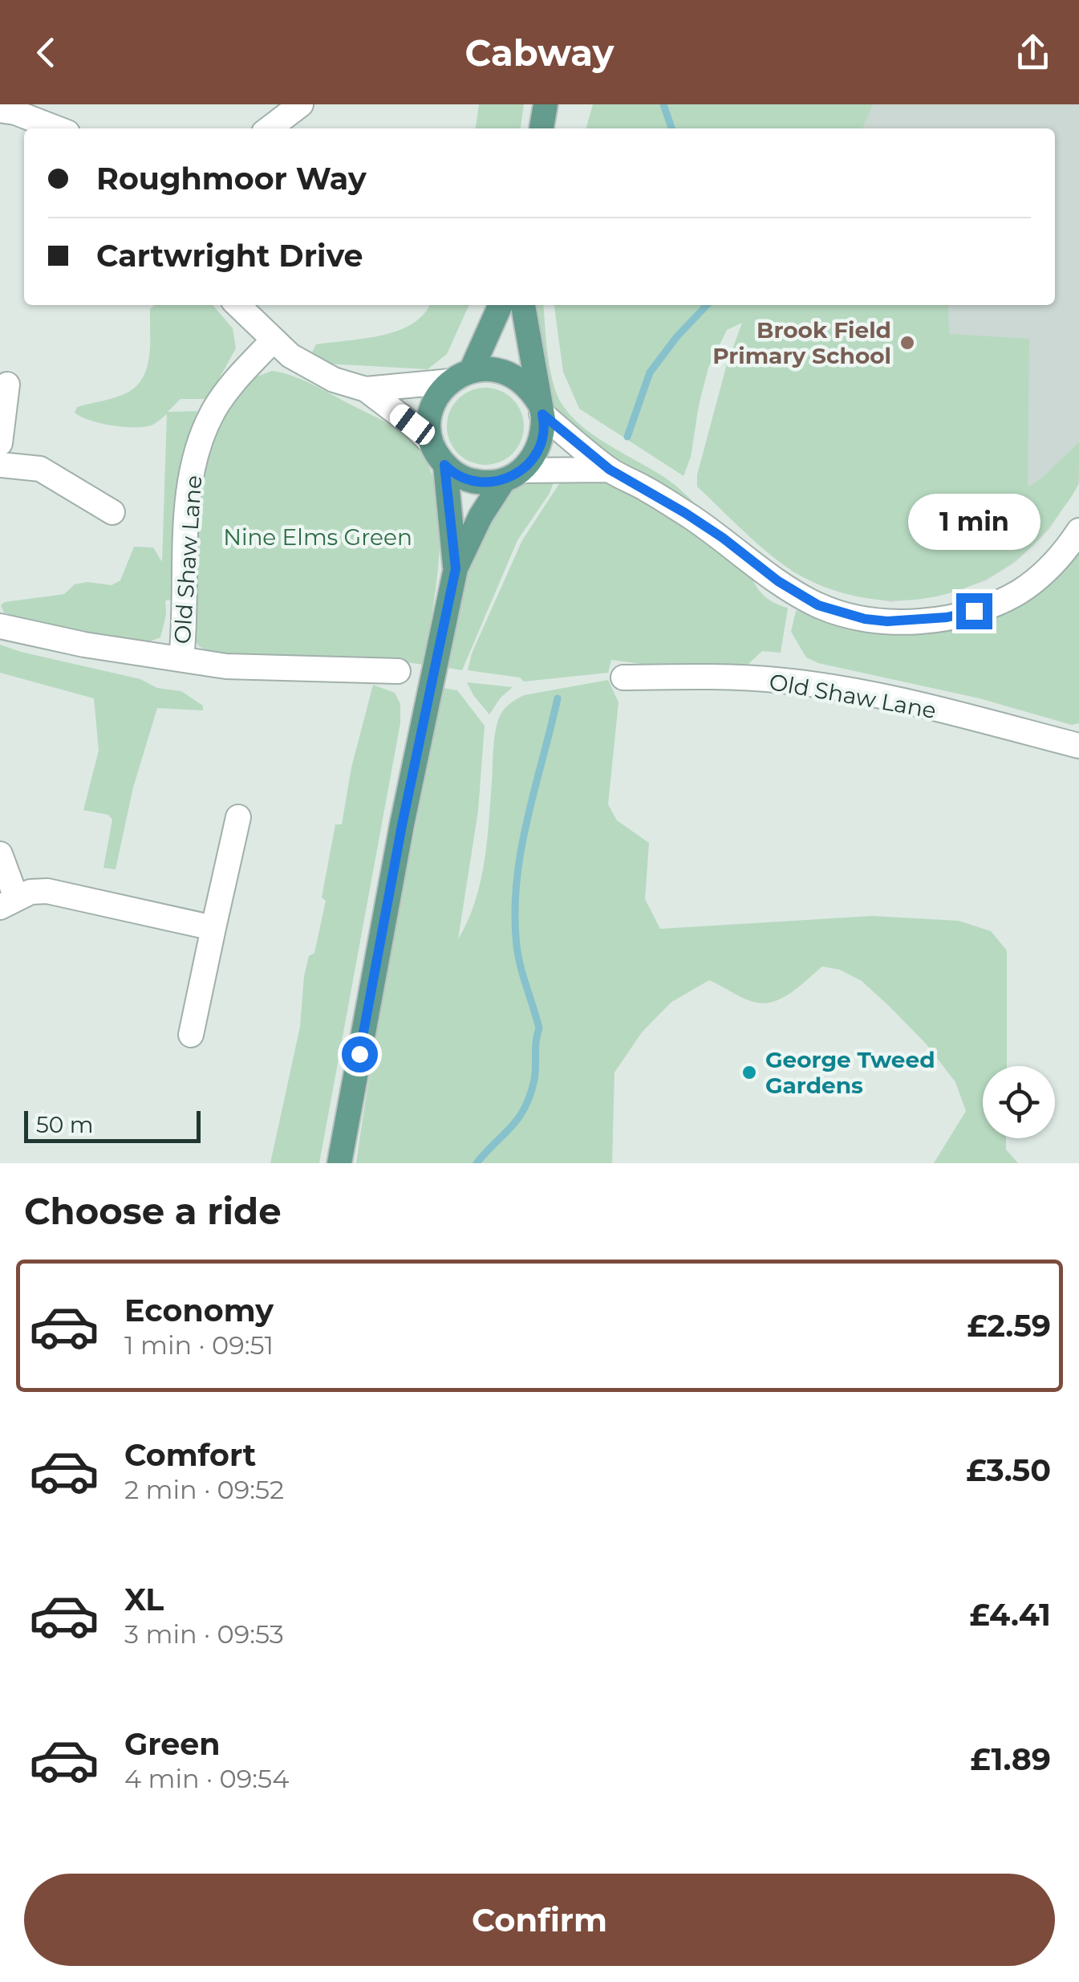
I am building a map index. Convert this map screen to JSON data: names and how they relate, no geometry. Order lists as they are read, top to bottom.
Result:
{
  "streets": {
    "street": ["Old Shaw Lane"]
  },
  "parks": ["Nine Elms Green"],
  "places": ["Brook Field Primary School", "George Tweed Gardens"],
  "scale_bar": "50 m",
  "page": {
    "header": "Cabway",
    "banner": ["Roughmoor Way", "Cartwright Drive"],
    "bubble": "1 min",
    "scale": "50 m",
    "heading": "Choose a ride",
    "list": [
      {
        "name": "Economy",
        "note": "1 min · 09:51",
        "value": "£2.59"
      },
      {
        "name": "Comfort",
        "note": "2 min · 09:52",
        "value": "£3.50"
      },
      {
        "name": "XL",
        "note": "3 min · 09:53",
        "value": "£4.41"
      },
      {
        "name": "Green",
        "note": "4 min · 09:54",
        "value": "£1.89"
      }
    ],
    "buttons": "Confirm"
  }
}
